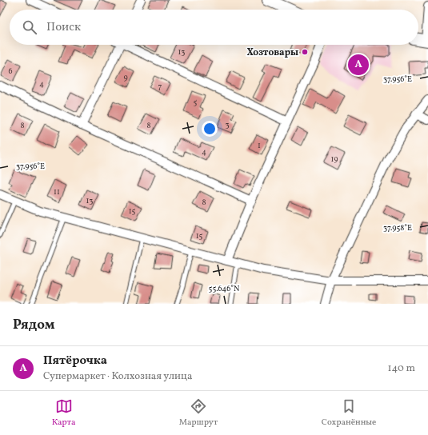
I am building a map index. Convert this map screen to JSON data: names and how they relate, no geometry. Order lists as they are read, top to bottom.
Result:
{
  "places": ["Хозтовары"],
  "house_numbers": [
    "13",
    "6",
    "9",
    "4",
    "7",
    "5",
    "3",
    "8",
    "8",
    "1",
    "4",
    "19",
    "11",
    "13",
    "8",
    "15",
    "15"
  ],
  "page": {
    "search": "Поиск",
    "pins": "A",
    "heading": "Рядом",
    "list": [
      {
        "mark": "A",
        "name": "Пятёрочка",
        "note": "Супермаркет · Колхозная улица",
        "value": "140 m"
      }
    ],
    "nav": ["Карта", "Маршрут", "Сохранённые"]
  },
  "coordinates": ["37.956°E", "37.958°E", "55.646°N"]
}
